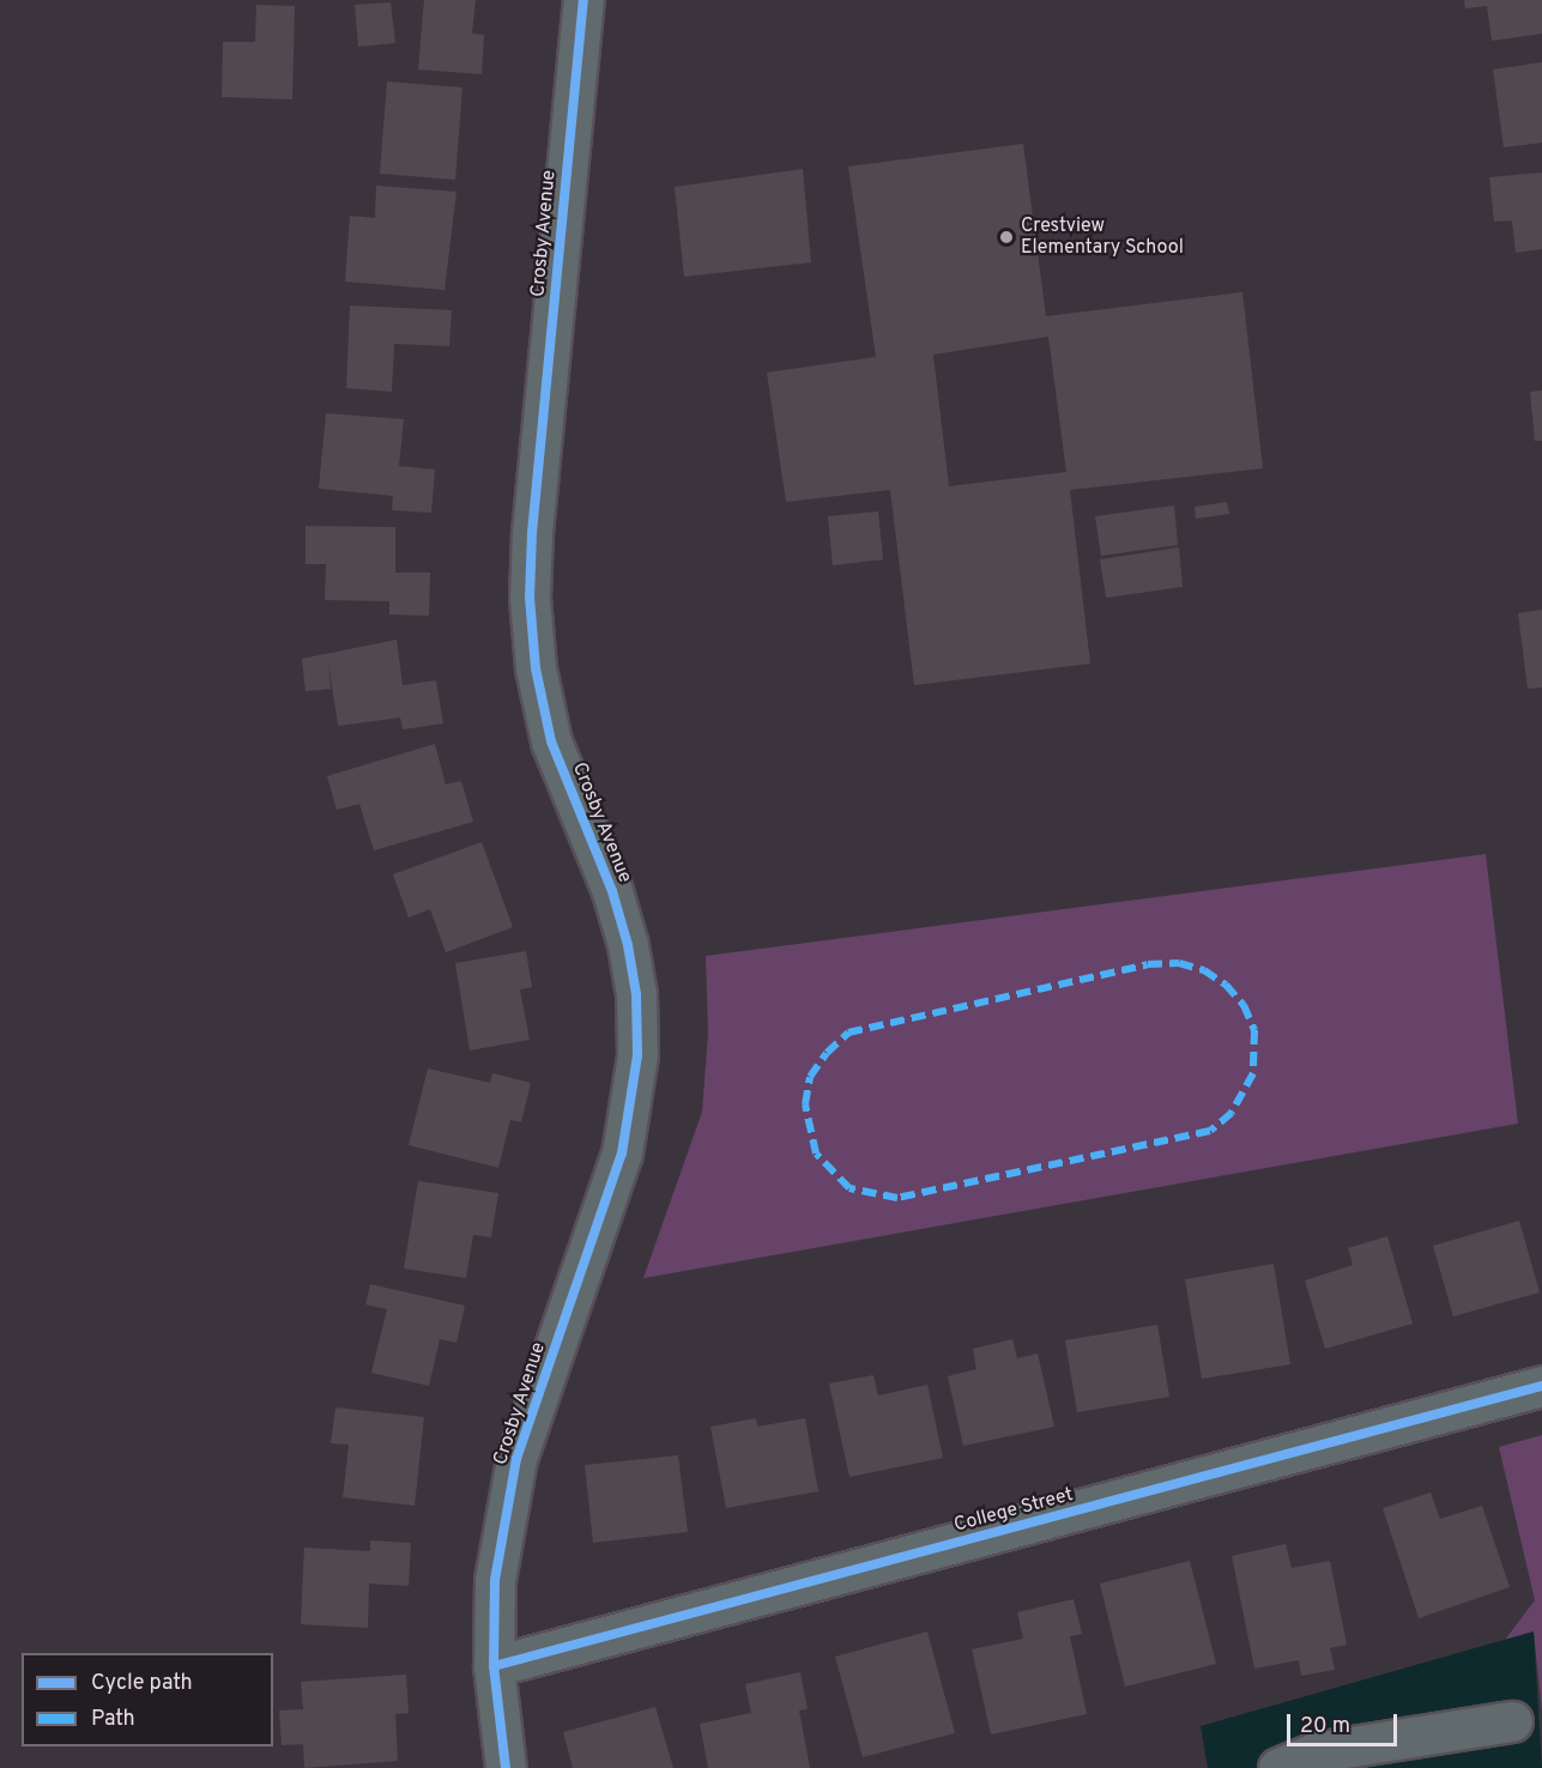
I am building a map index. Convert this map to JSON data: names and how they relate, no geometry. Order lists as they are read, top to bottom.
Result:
{
  "streets": {
    "street": ["Crosby Avenue", "College Street"]
  },
  "crossings": [
    ["Crosby Avenue", "College Street"]
  ],
  "places": ["Crestview Elementary School"],
  "legend": ["Cycle path", "Path"],
  "scale_bar": "20 m"
}
